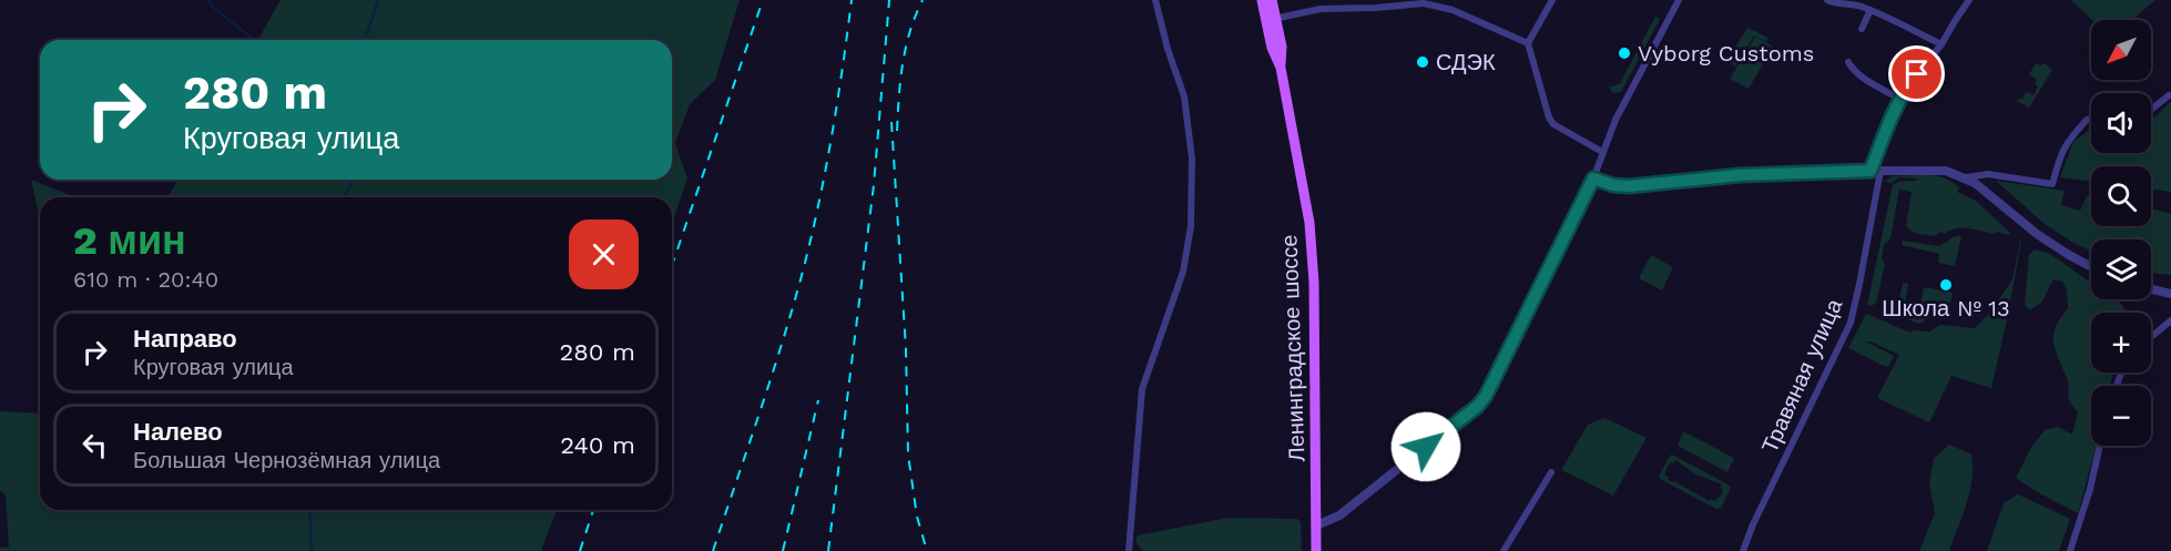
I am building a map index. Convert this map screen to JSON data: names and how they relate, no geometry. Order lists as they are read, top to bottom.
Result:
{
  "streets": {
    "main road": ["Ленинградское шоссе"],
    "street": ["Травяная улица"]
  },
  "places": ["Vyborg Customs", "СДЭК", "Школа № 13"],
  "north": "bottom left",
  "page": {
    "map_buttons": ["+", "−"],
    "turn": ["280 m", "Круговая улица"],
    "heading": ["2 мин", "610 m · 20:40"],
    "list": [
      {
        "name": "Направо",
        "note": "Круговая улица",
        "value": "280 m"
      },
      {
        "name": "Налево",
        "note": "Большая Чернозёмная улица",
        "value": "240 m"
      }
    ]
  }
}
